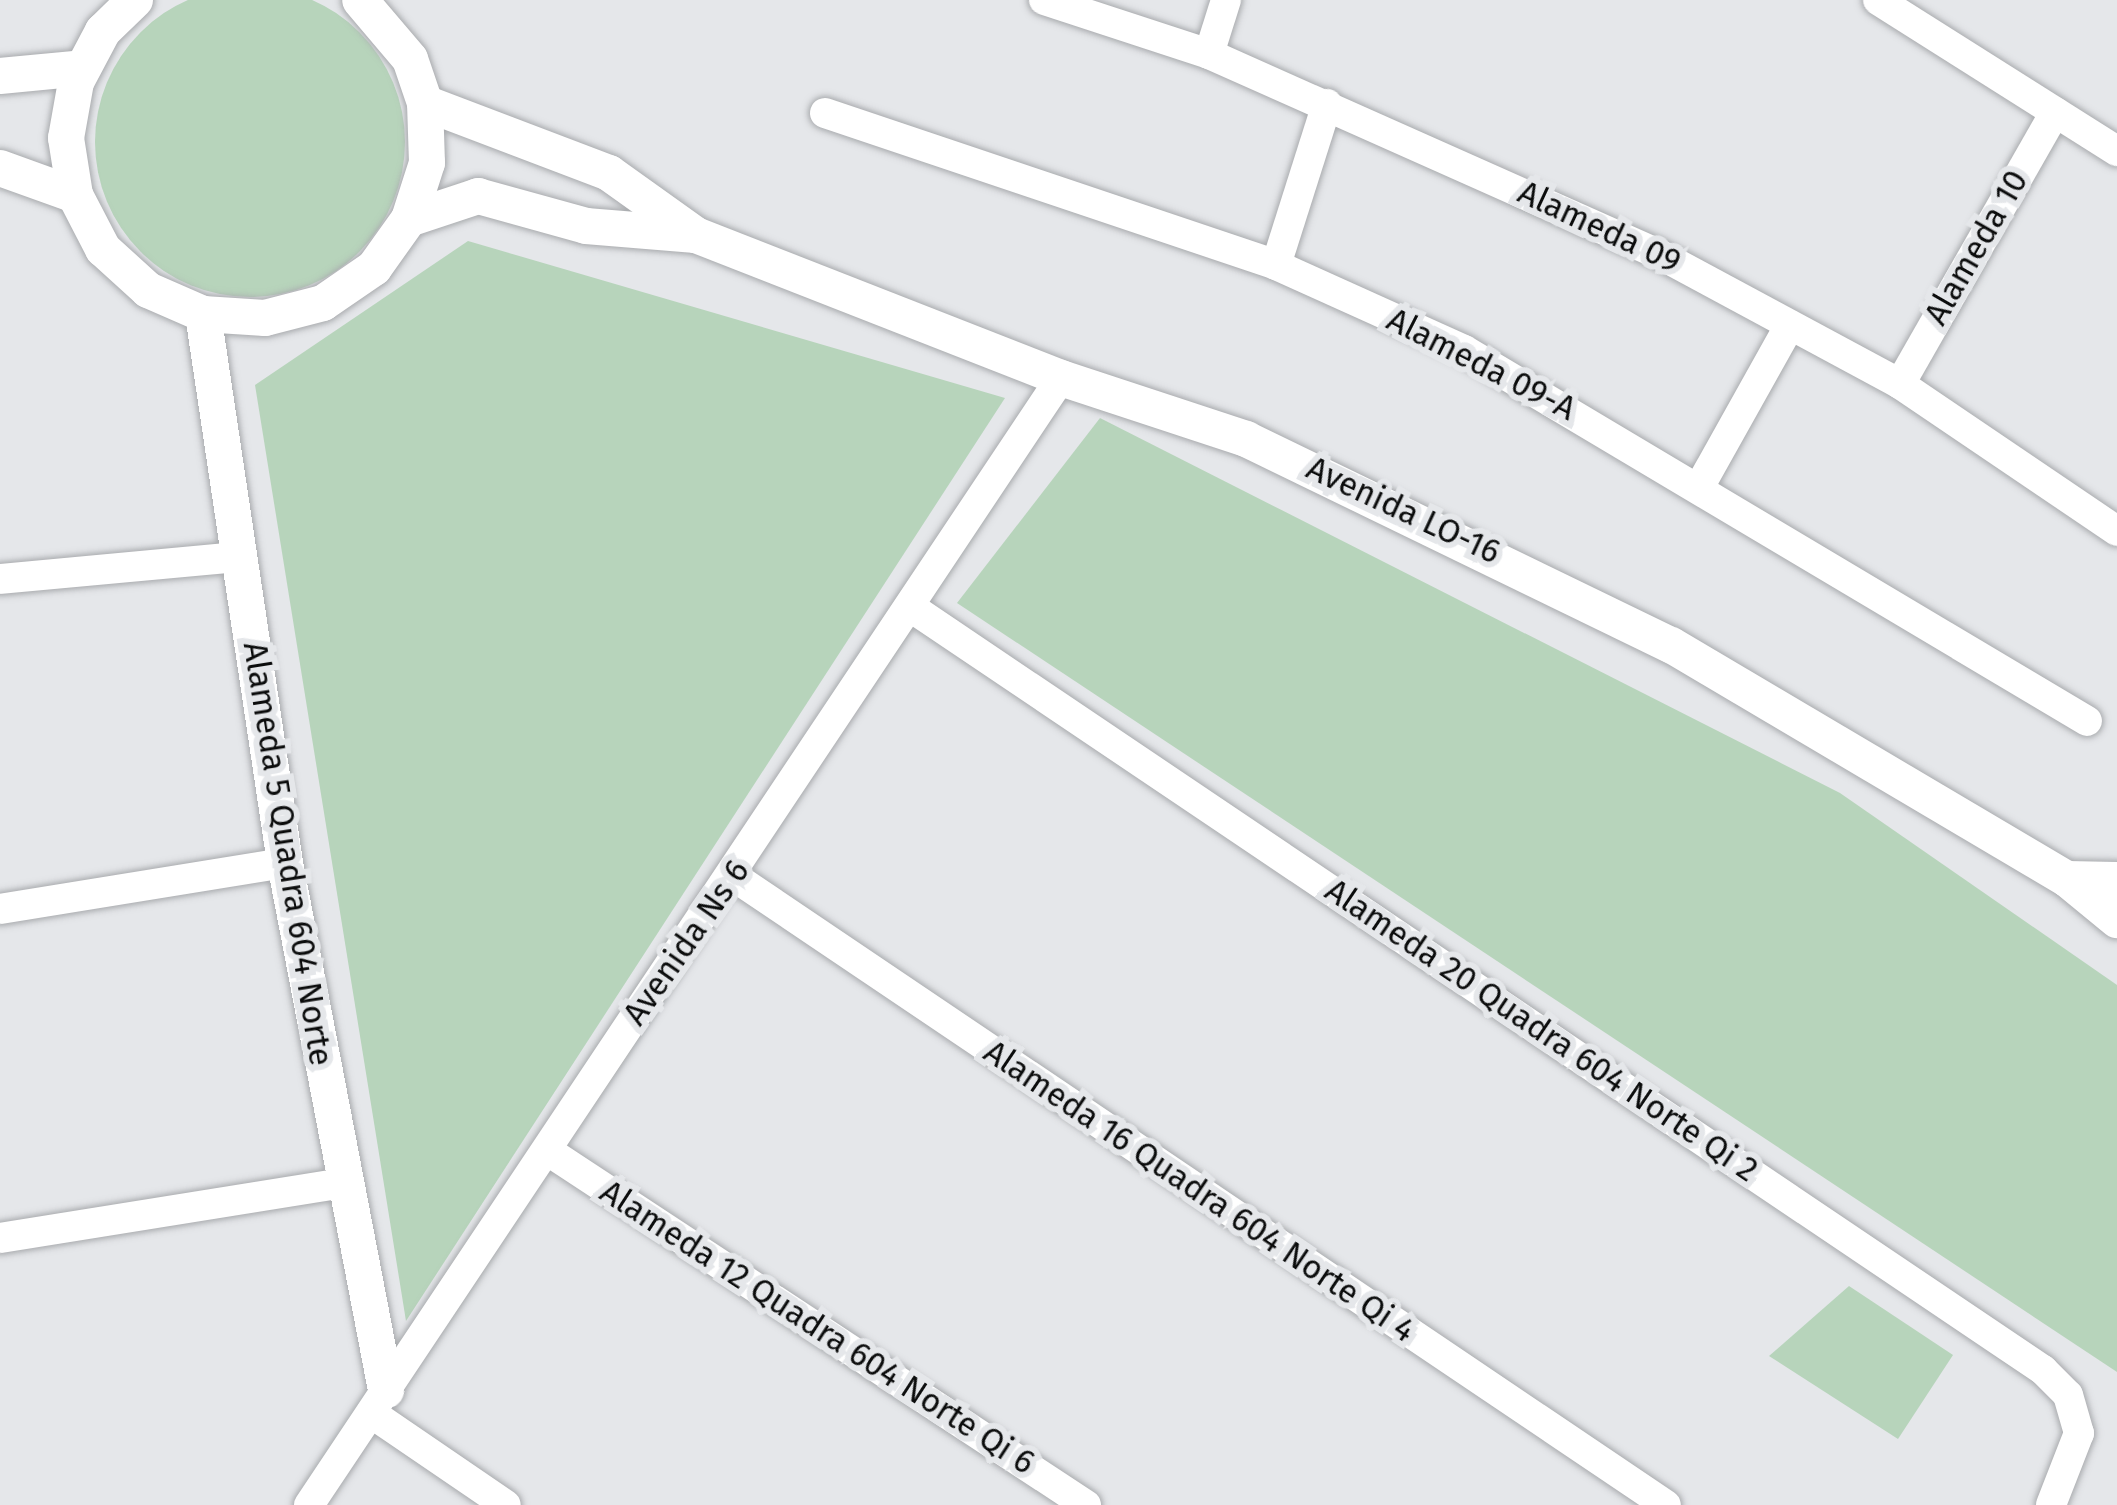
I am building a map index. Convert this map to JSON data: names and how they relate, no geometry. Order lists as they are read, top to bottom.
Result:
{
  "streets": {
    "street": [
      "Alameda 09",
      "Alameda 10",
      "Alameda 09-A",
      "Avenida LO-16",
      "Alameda 5 Quadra 604 Norte",
      "Avenida Ns 6",
      "Alameda 20 Quadra 604 Norte Qi 2",
      "Alameda 16 Quadra 604 Norte Qi 4",
      "Alameda 12 Quadra 604 Norte Qi 6"
    ]
  },
  "crossings": [
    ["Alameda 09", "Alameda 10"],
    ["Avenida LO-16", "Avenida Ns 6"],
    ["Alameda 5 Quadra 604 Norte", "Avenida Ns 6"],
    ["Avenida Ns 6", "Alameda 20 Quadra 604 Norte Qi 2"],
    ["Avenida Ns 6", "Alameda 16 Quadra 604 Norte Qi 4"],
    ["Avenida Ns 6", "Alameda 12 Quadra 604 Norte Qi 6"]
  ]
}
